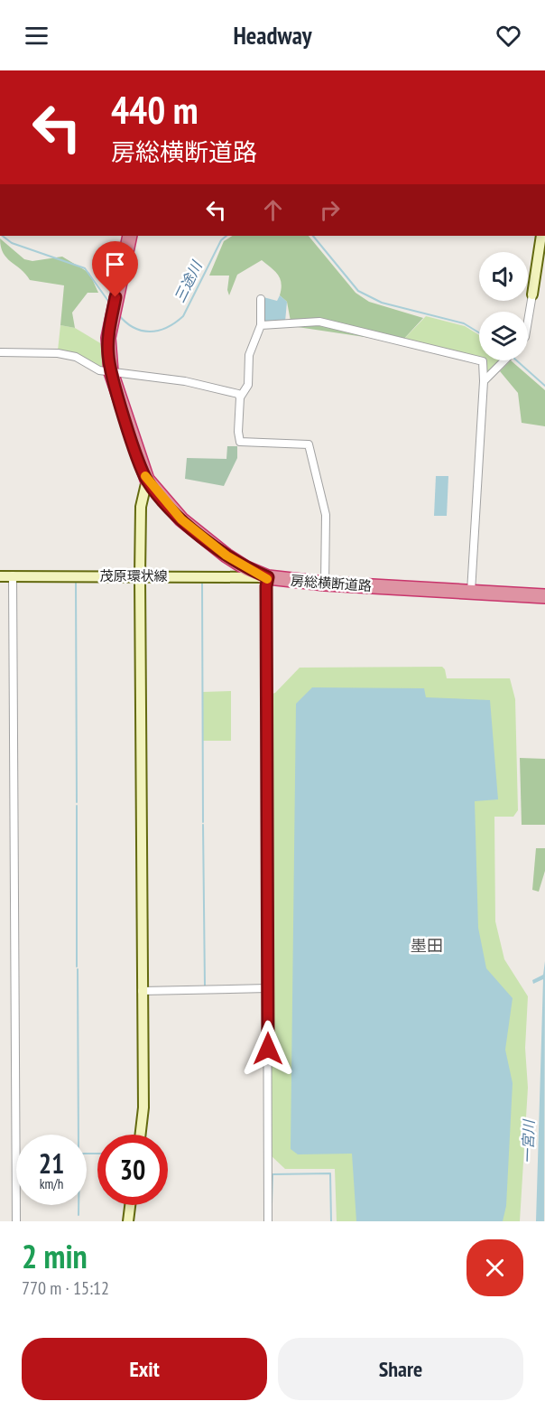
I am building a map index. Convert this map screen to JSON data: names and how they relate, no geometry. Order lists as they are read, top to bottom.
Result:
{
  "streets": {
    "highway": ["房総横断道路"],
    "street": ["茂原環状線"]
  },
  "crossings": [
    ["茂原環状線", "房総横断道路"]
  ],
  "districts": ["墨田"],
  "water": ["三途川", "一宮川"],
  "page": {
    "header": "Headway",
    "turn": ["440 m", "房総横断道路"],
    "speed": "21 km/h",
    "limit": "30",
    "heading": ["2 min", "770 m · 15:12"],
    "buttons": ["Exit", "Share"]
  }
}
